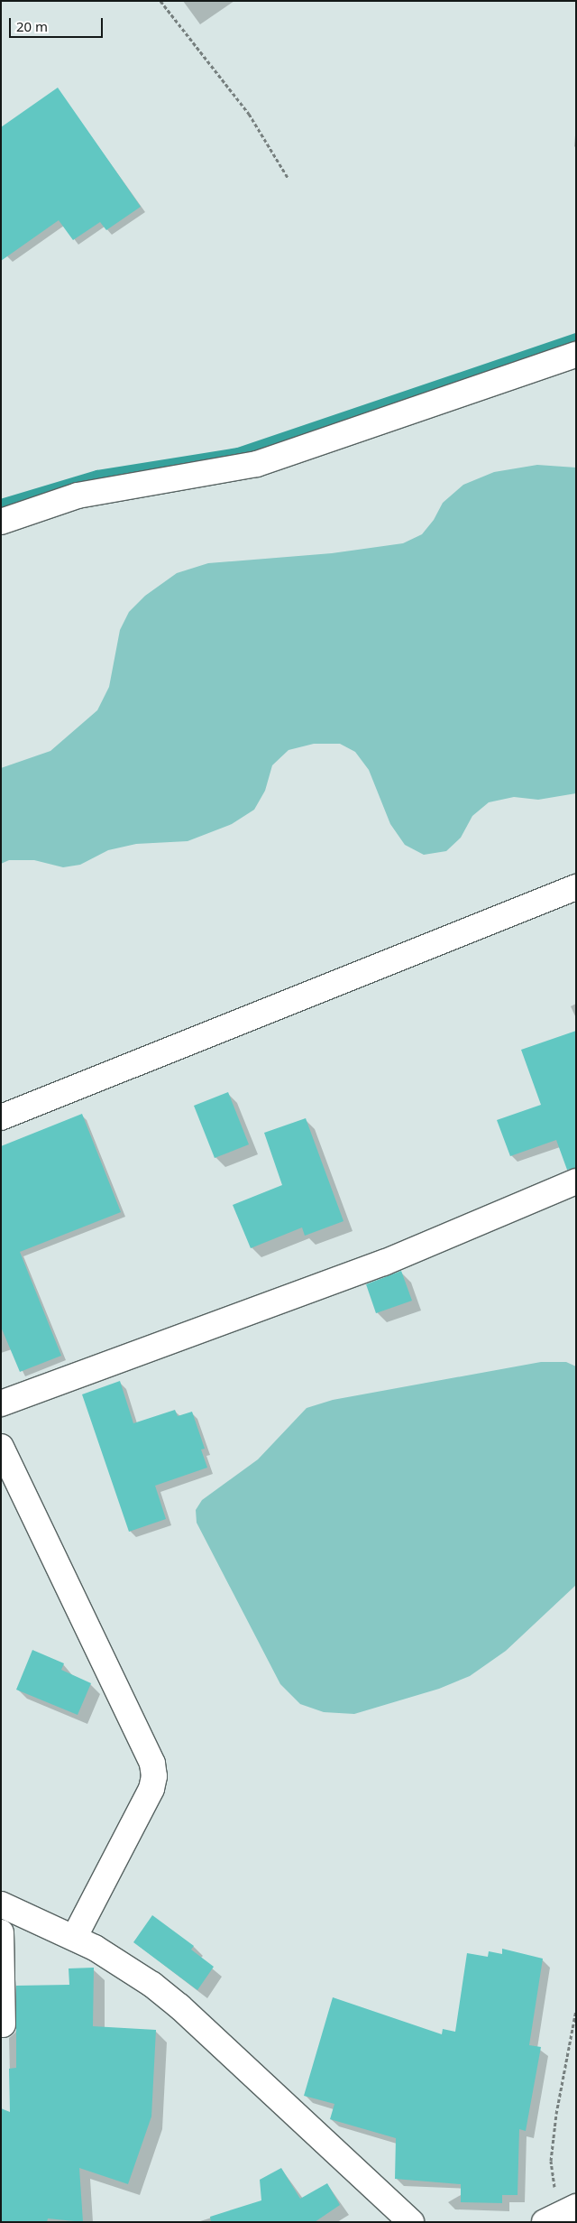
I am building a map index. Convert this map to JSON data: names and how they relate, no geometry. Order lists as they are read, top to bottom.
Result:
{
  "scale_bar": "20 m"
}
